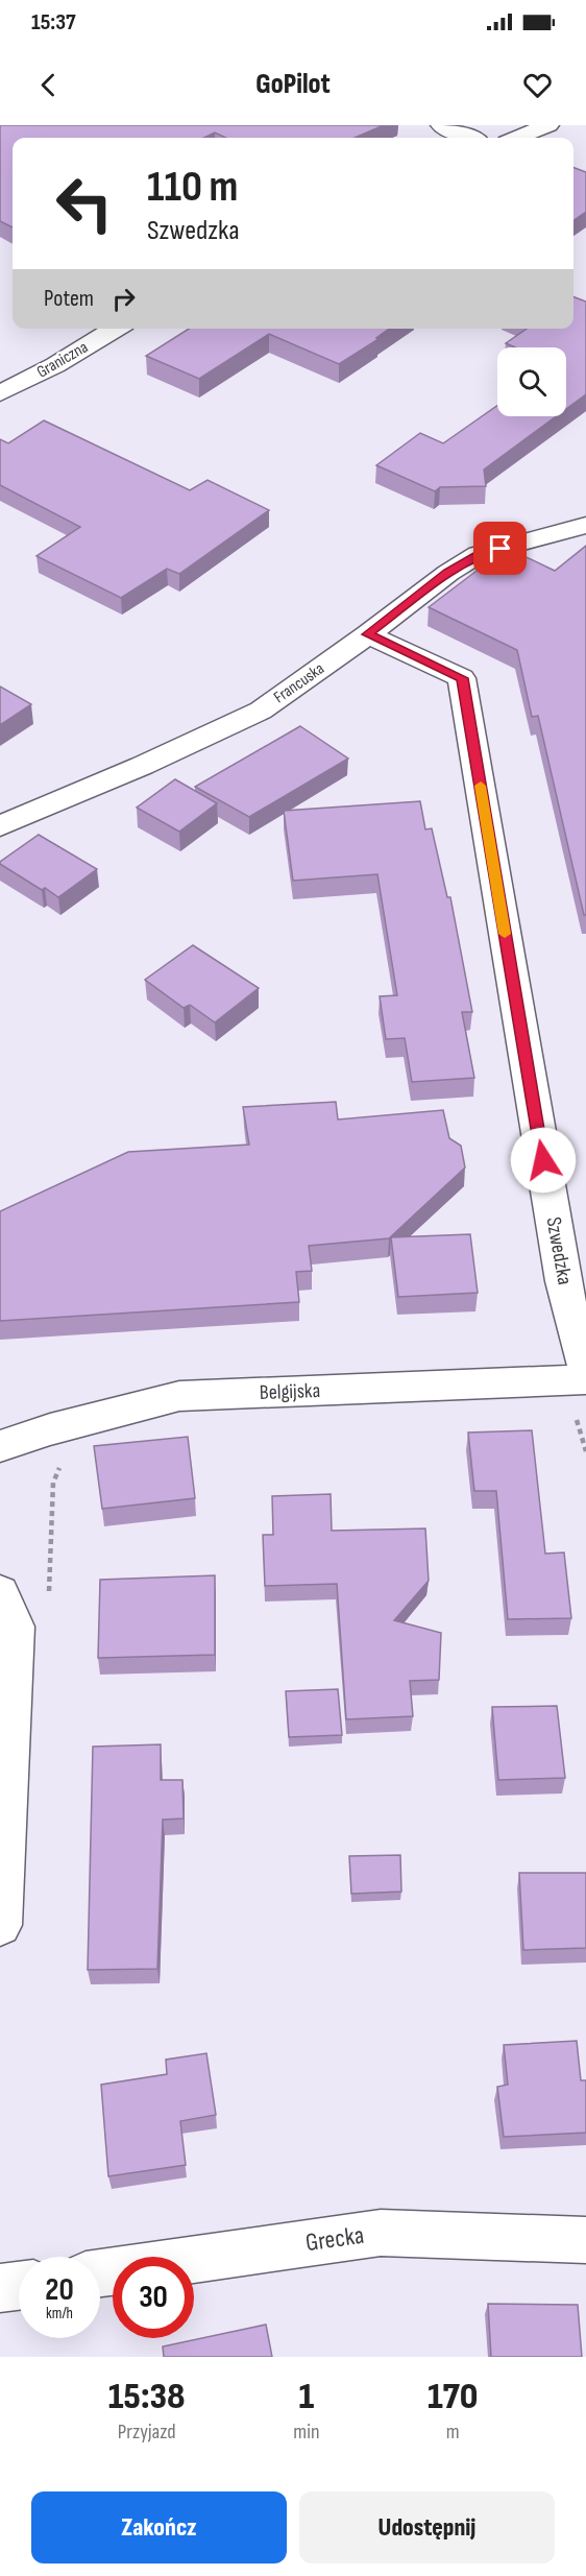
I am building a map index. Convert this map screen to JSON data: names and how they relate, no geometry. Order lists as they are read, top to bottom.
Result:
{
  "streets": {
    "street": [
      "Graniczna",
      "Francuska",
      "Szwedzka",
      "Belgijska",
      "Grecka"
    ]
  },
  "crossings": [
    ["Francuska", "Szwedzka"]
  ],
  "page": {
    "status": "15:37",
    "header": "GoPilot",
    "turn": ["110 m", "Szwedzka"],
    "then": "Potem",
    "speed": "20 km/h",
    "limit": "30",
    "eta": [
      "15:38",
      "Przyjazd",
      "1",
      "min",
      "170",
      "m"
    ],
    "buttons": ["Zakończ", "Udostępnij"]
  }
}
